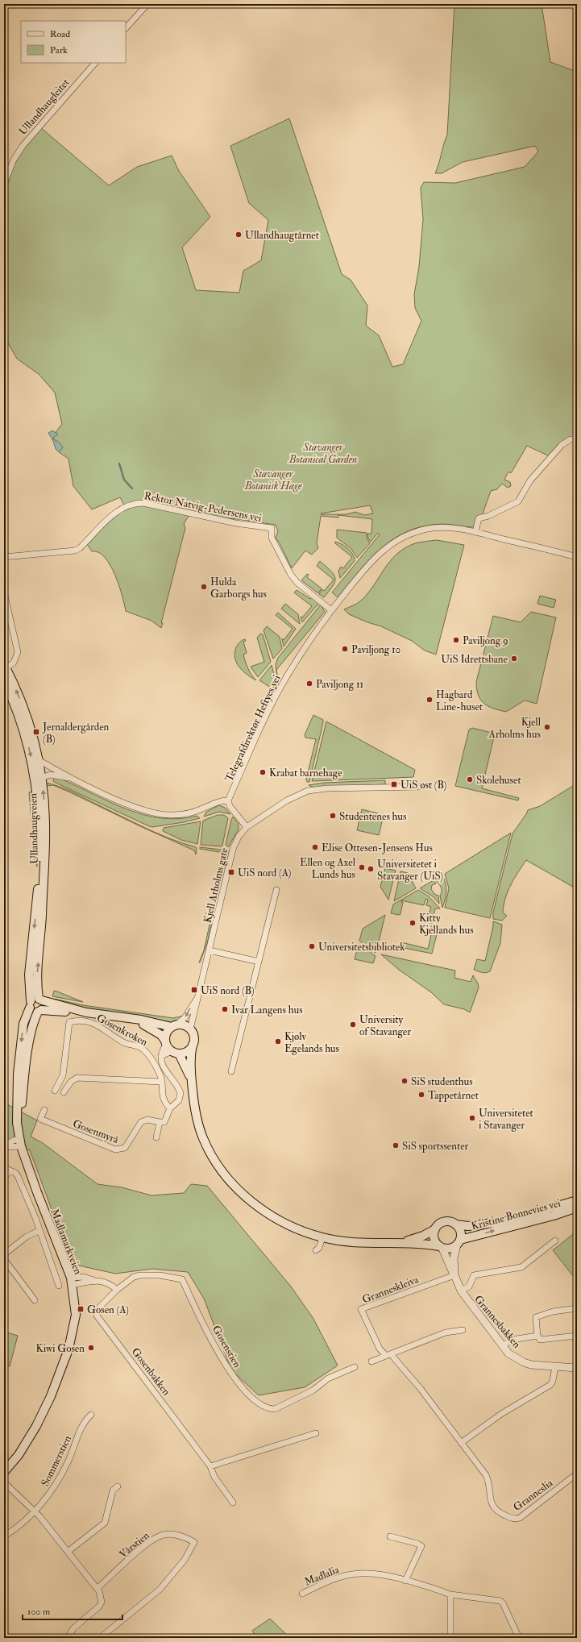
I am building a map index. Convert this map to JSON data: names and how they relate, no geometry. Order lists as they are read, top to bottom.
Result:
{
  "streets": {
    "main road": ["Ullandhaugveien", "Kristine Bonnevies vei", "Madlamarkveien"],
    "street": [
      "Ullandhaugleitet",
      "Rektor Natvig-Pedersens vei",
      "Telegrafdirektør Heftyes vei",
      "Kjell Arholms gate",
      "Gosenkroken",
      "Gosenmyrå",
      "Granneskleiva",
      "Grannesbakken",
      "Gosenstien",
      "Gosenbakken",
      "Sommerstien",
      "Granneslia",
      "Vårstien",
      "Madlalia"
    ]
  },
  "crossings": [
    ["Rektor Natvig-Pedersens vei", "Telegrafdirektør Heftyes vei"],
    ["Ullandhaugveien", "Madlamarkveien"],
    ["Kristine Bonnevies vei", "Grannesbakken"],
    ["Granneskleiva", "Grannesbakken"],
    ["Granneskleiva", "Granneslia"],
    ["Gosenstien", "Gosenbakken"]
  ],
  "parks": ["Stavanger Botanical Garden", "Stavanger Botanisk Hage"],
  "places": {
    "other": [
      "Ullandhaugtårnet",
      "Hulda Garborgs hus",
      "Paviljong 9",
      "Paviljong 10",
      "UiS Idrettsbane",
      "Paviljong 11",
      "Hagbard Line-huset",
      "Kjell Arholms hus",
      "Krabat barnehage",
      "Skolehuset",
      "Studentenes hus",
      "Elise Ottesen-Jensens Hus",
      "Ellen og Axel Lunds hus",
      "Universitetet i Stavanger (UiS)",
      "Kitty Kjellands hus",
      "Universitetsbibliotek",
      "Ivar Langens hus",
      "University of Stavanger",
      "Kjølv Egelands hus",
      "SiS studenthus",
      "Tappetårnet",
      "Universitetet i Stavanger",
      "SiS sportssenter",
      "Kiwi Gosen"
    ],
    "transit": [
      "Jernaldergården (B)",
      "UiS øst (B)",
      "UiS nord (A)",
      "UiS nord (B)",
      "Gosen (A)"
    ]
  },
  "legend": ["Road", "Park"],
  "scale_bar": "100 m"
}
